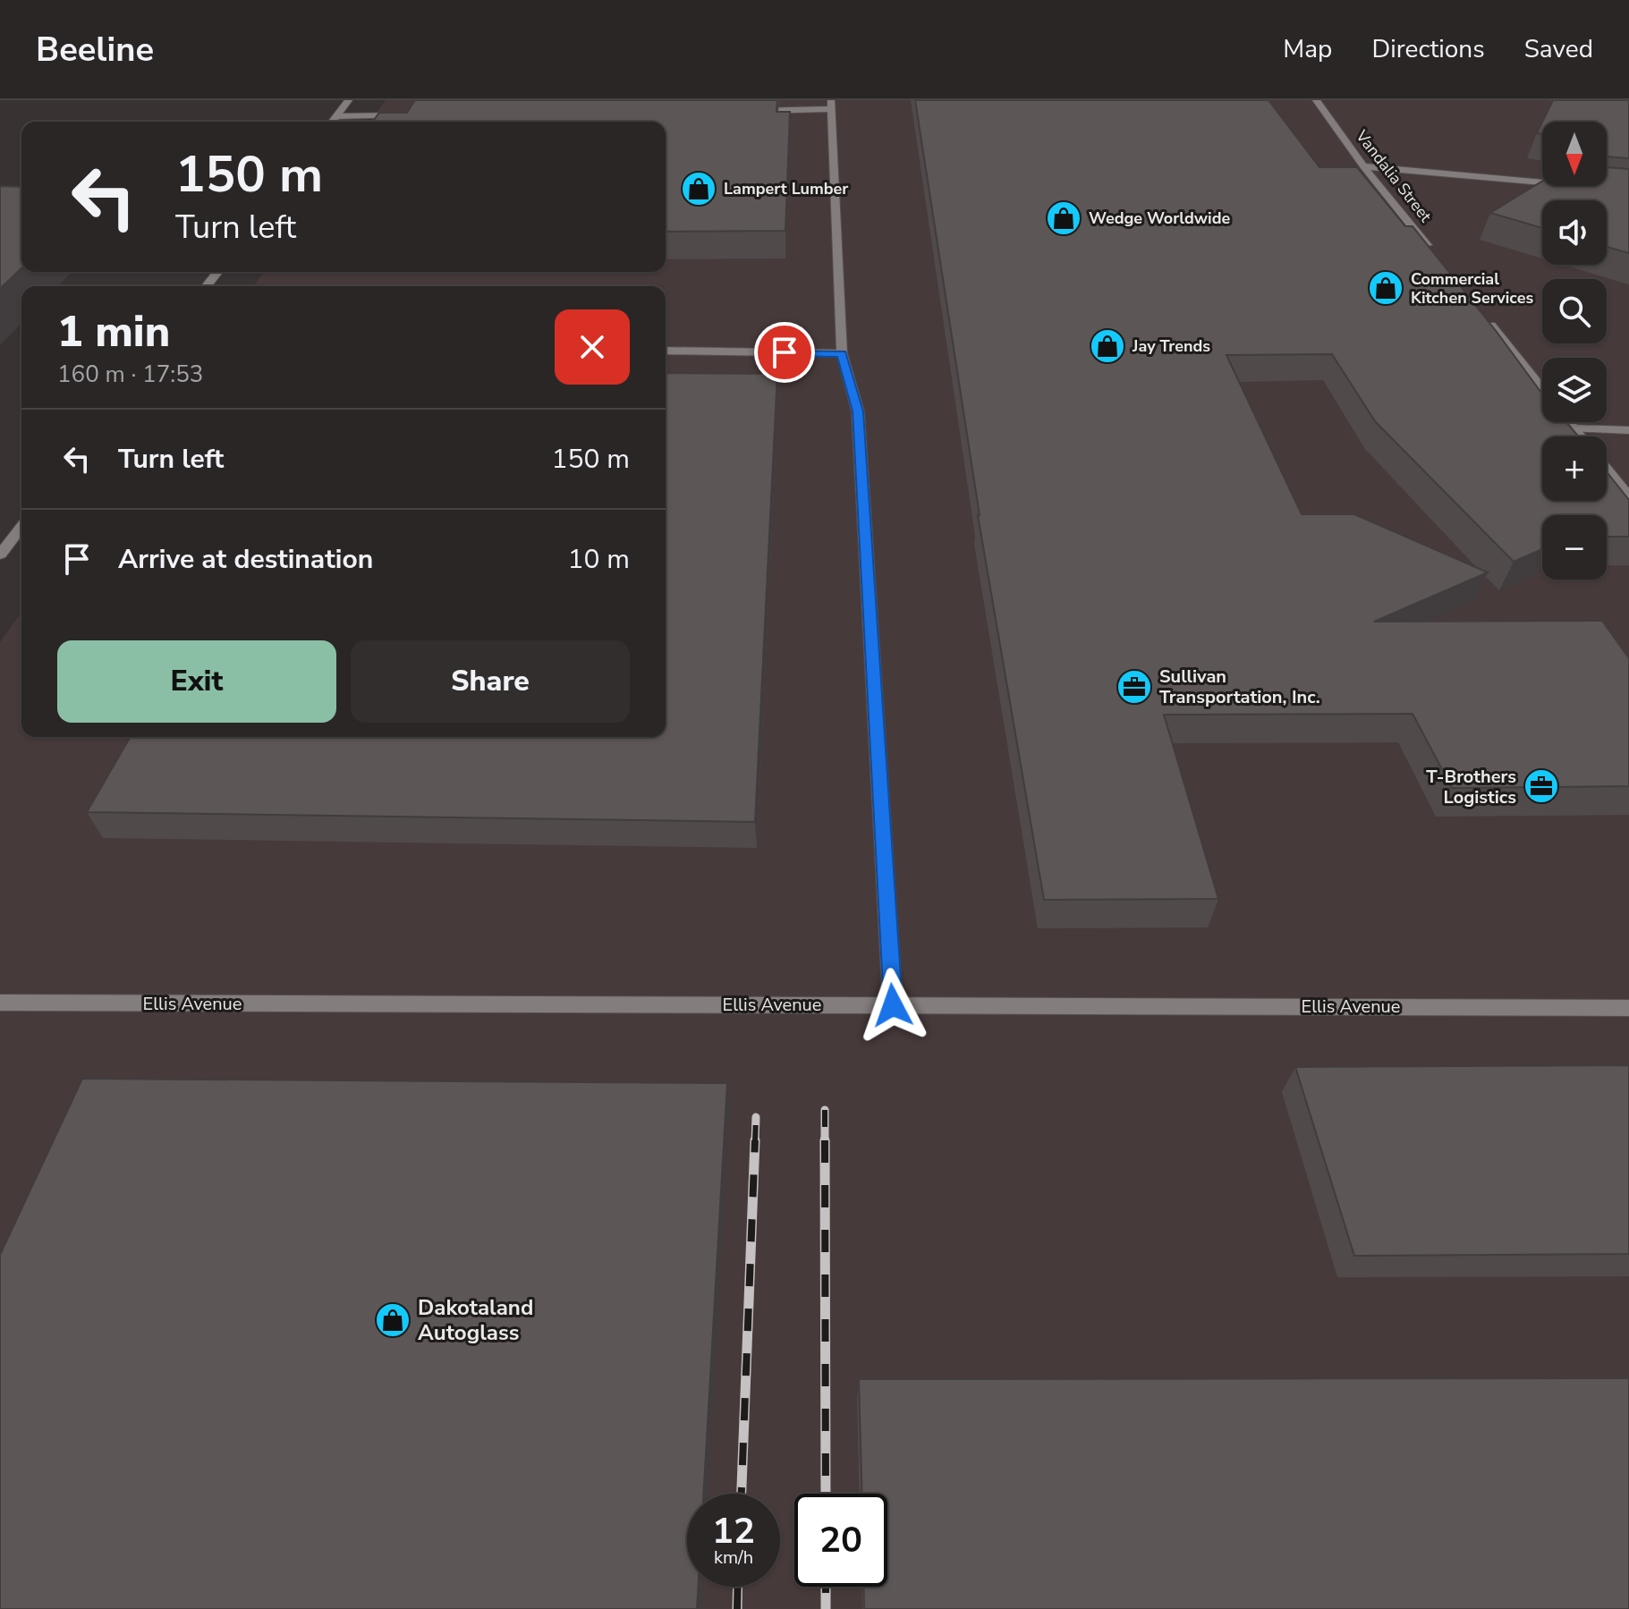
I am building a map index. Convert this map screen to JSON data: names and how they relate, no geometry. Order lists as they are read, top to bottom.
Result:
{
  "streets": {
    "street": ["Vandalia Street", "Ellis Avenue"]
  },
  "places": {
    "shop": [
      "Lampert Lumber",
      "Wedge Worldwide",
      "Commercial Kitchen Services",
      "Jay Trends",
      "Dakotaland Autoglass"
    ],
    "office": ["Sullivan Transportation, Inc.", "T-Brothers Logistics"]
  },
  "north": "bottom",
  "page": {
    "header": "Beeline",
    "nav": ["Map", "Directions", "Saved"],
    "map_buttons": ["+", "−"],
    "turn": ["150 m", "Turn left"],
    "heading": ["1 min", "160 m · 17:53"],
    "list": [
      {
        "name": "Turn left",
        "value": "150 m"
      },
      {
        "name": "Arrive at destination",
        "value": "10 m"
      }
    ],
    "buttons": ["Exit", "Share"],
    "speed": "12 km/h",
    "limit": "20"
  }
}
